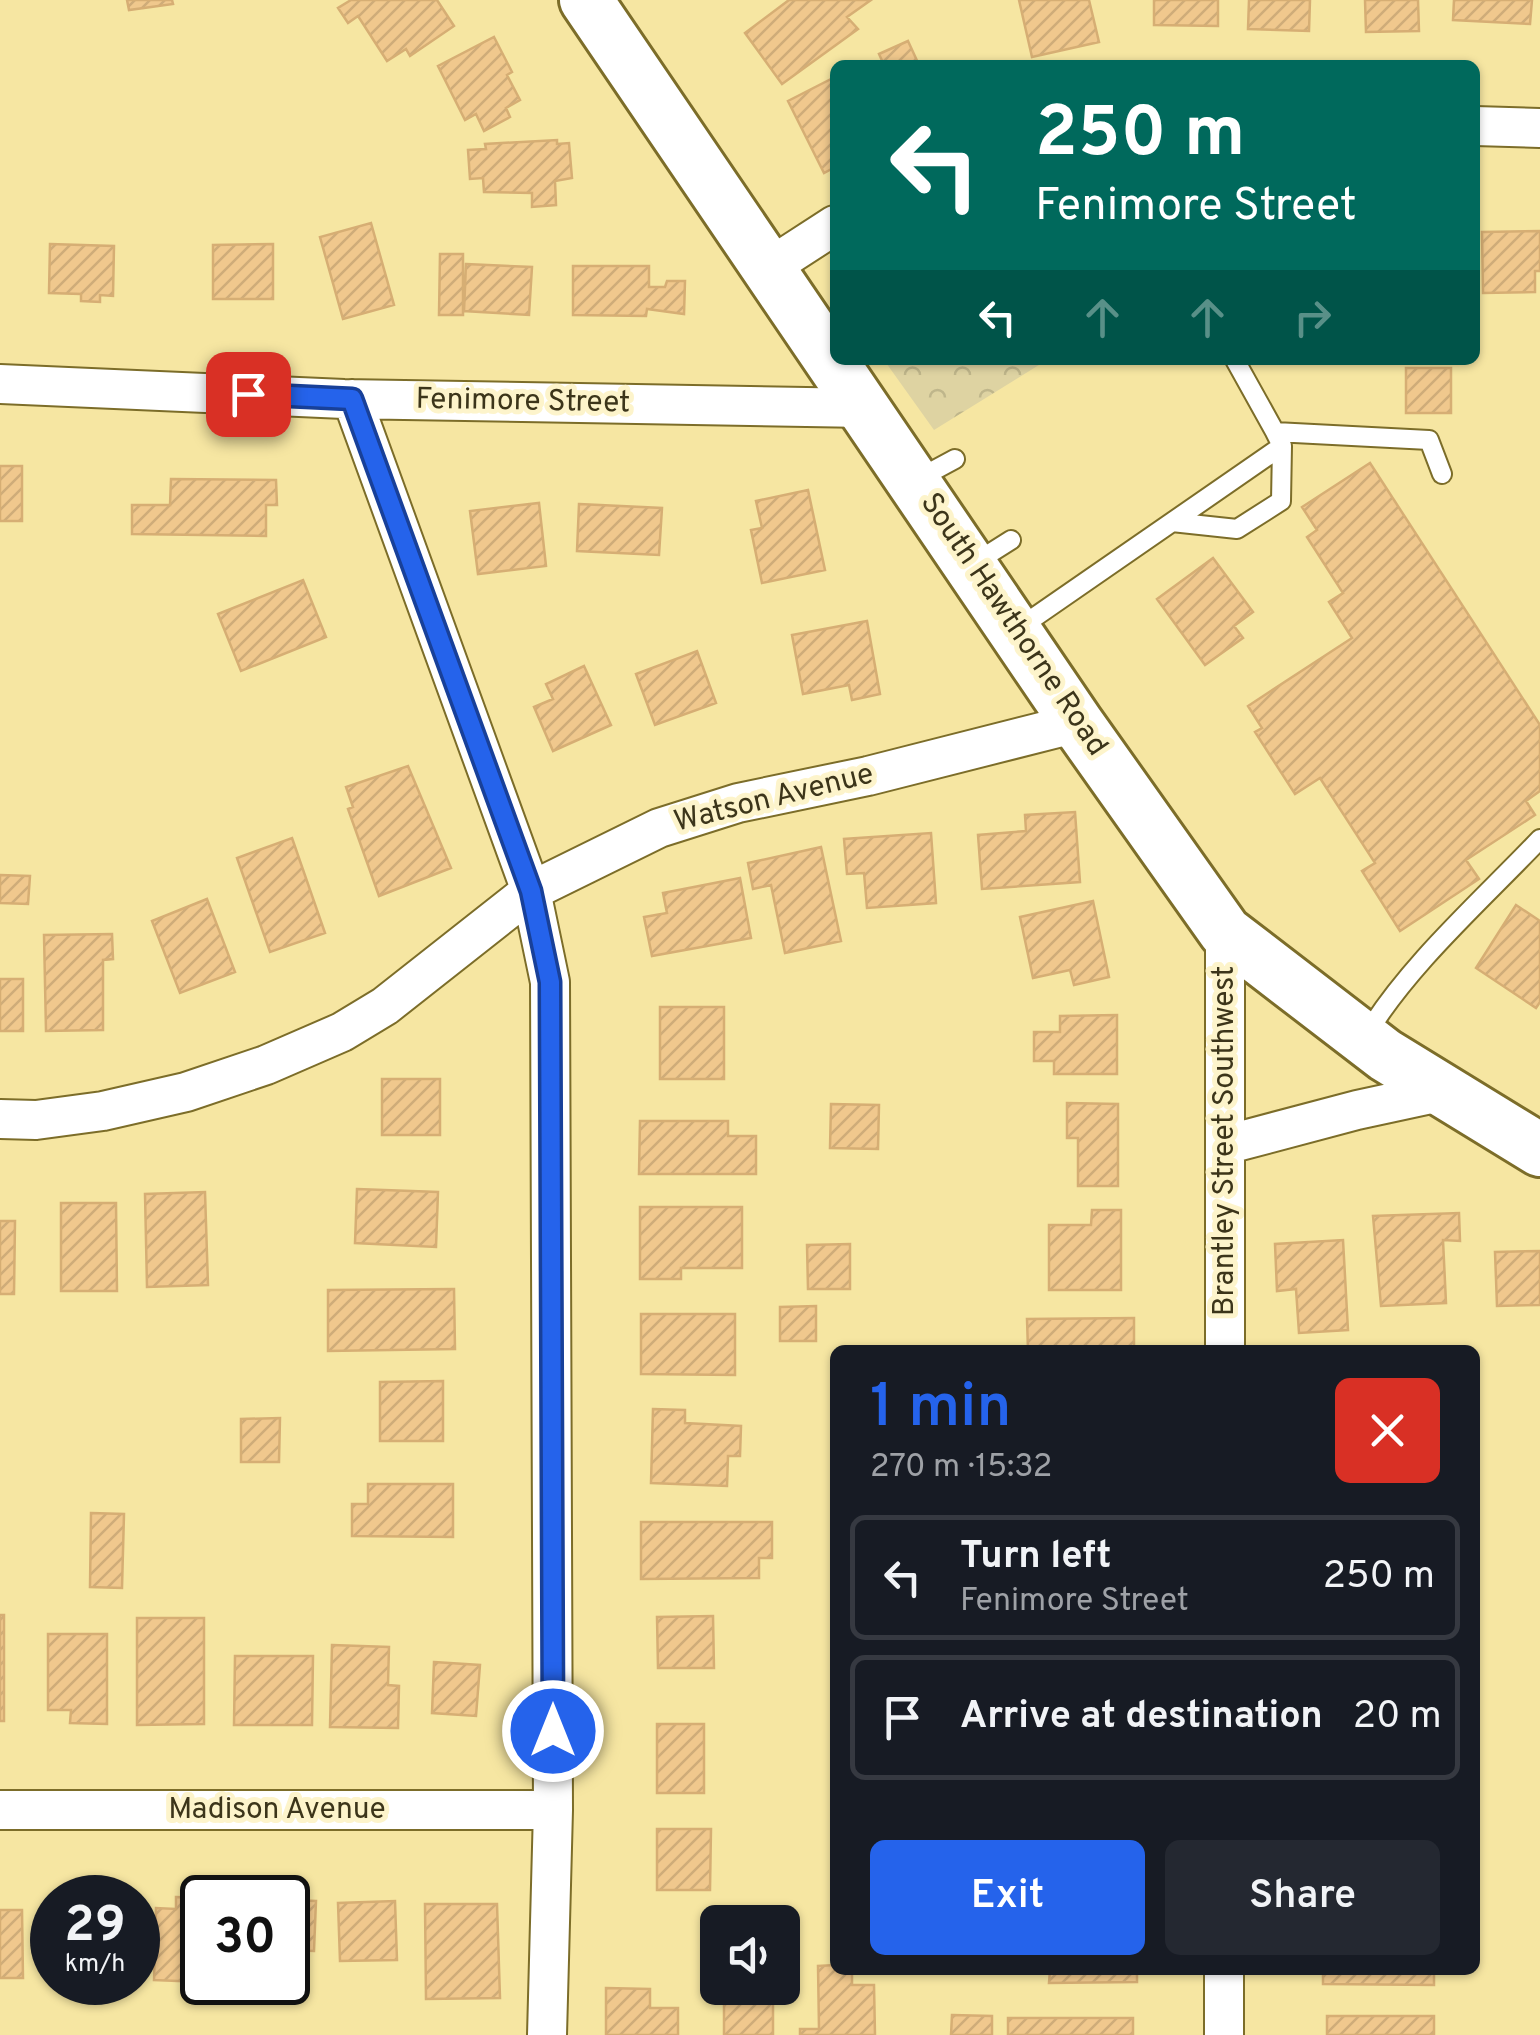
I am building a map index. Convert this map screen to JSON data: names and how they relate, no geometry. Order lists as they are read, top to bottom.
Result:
{
  "streets": {
    "main road": ["South Hawthorne Road"],
    "street": [
      "Fenimore Street",
      "Watson Avenue",
      "Brantley Street Southwest",
      "Madison Avenue"
    ]
  },
  "crossings": [
    ["Fenimore Street", "South Hawthorne Road"],
    ["South Hawthorne Road", "Watson Avenue"],
    ["South Hawthorne Road", "Brantley Street Southwest"]
  ],
  "page": {
    "turn": ["250 m", "Fenimore Street"],
    "heading": ["1 min", "270 m · 15:32"],
    "list": [
      {
        "name": "Turn left",
        "note": "Fenimore Street",
        "value": "250 m"
      },
      {
        "name": "Arrive at destination",
        "value": "20 m"
      }
    ],
    "buttons": ["Exit", "Share"],
    "speed": "29 km/h",
    "limit": "30"
  }
}
